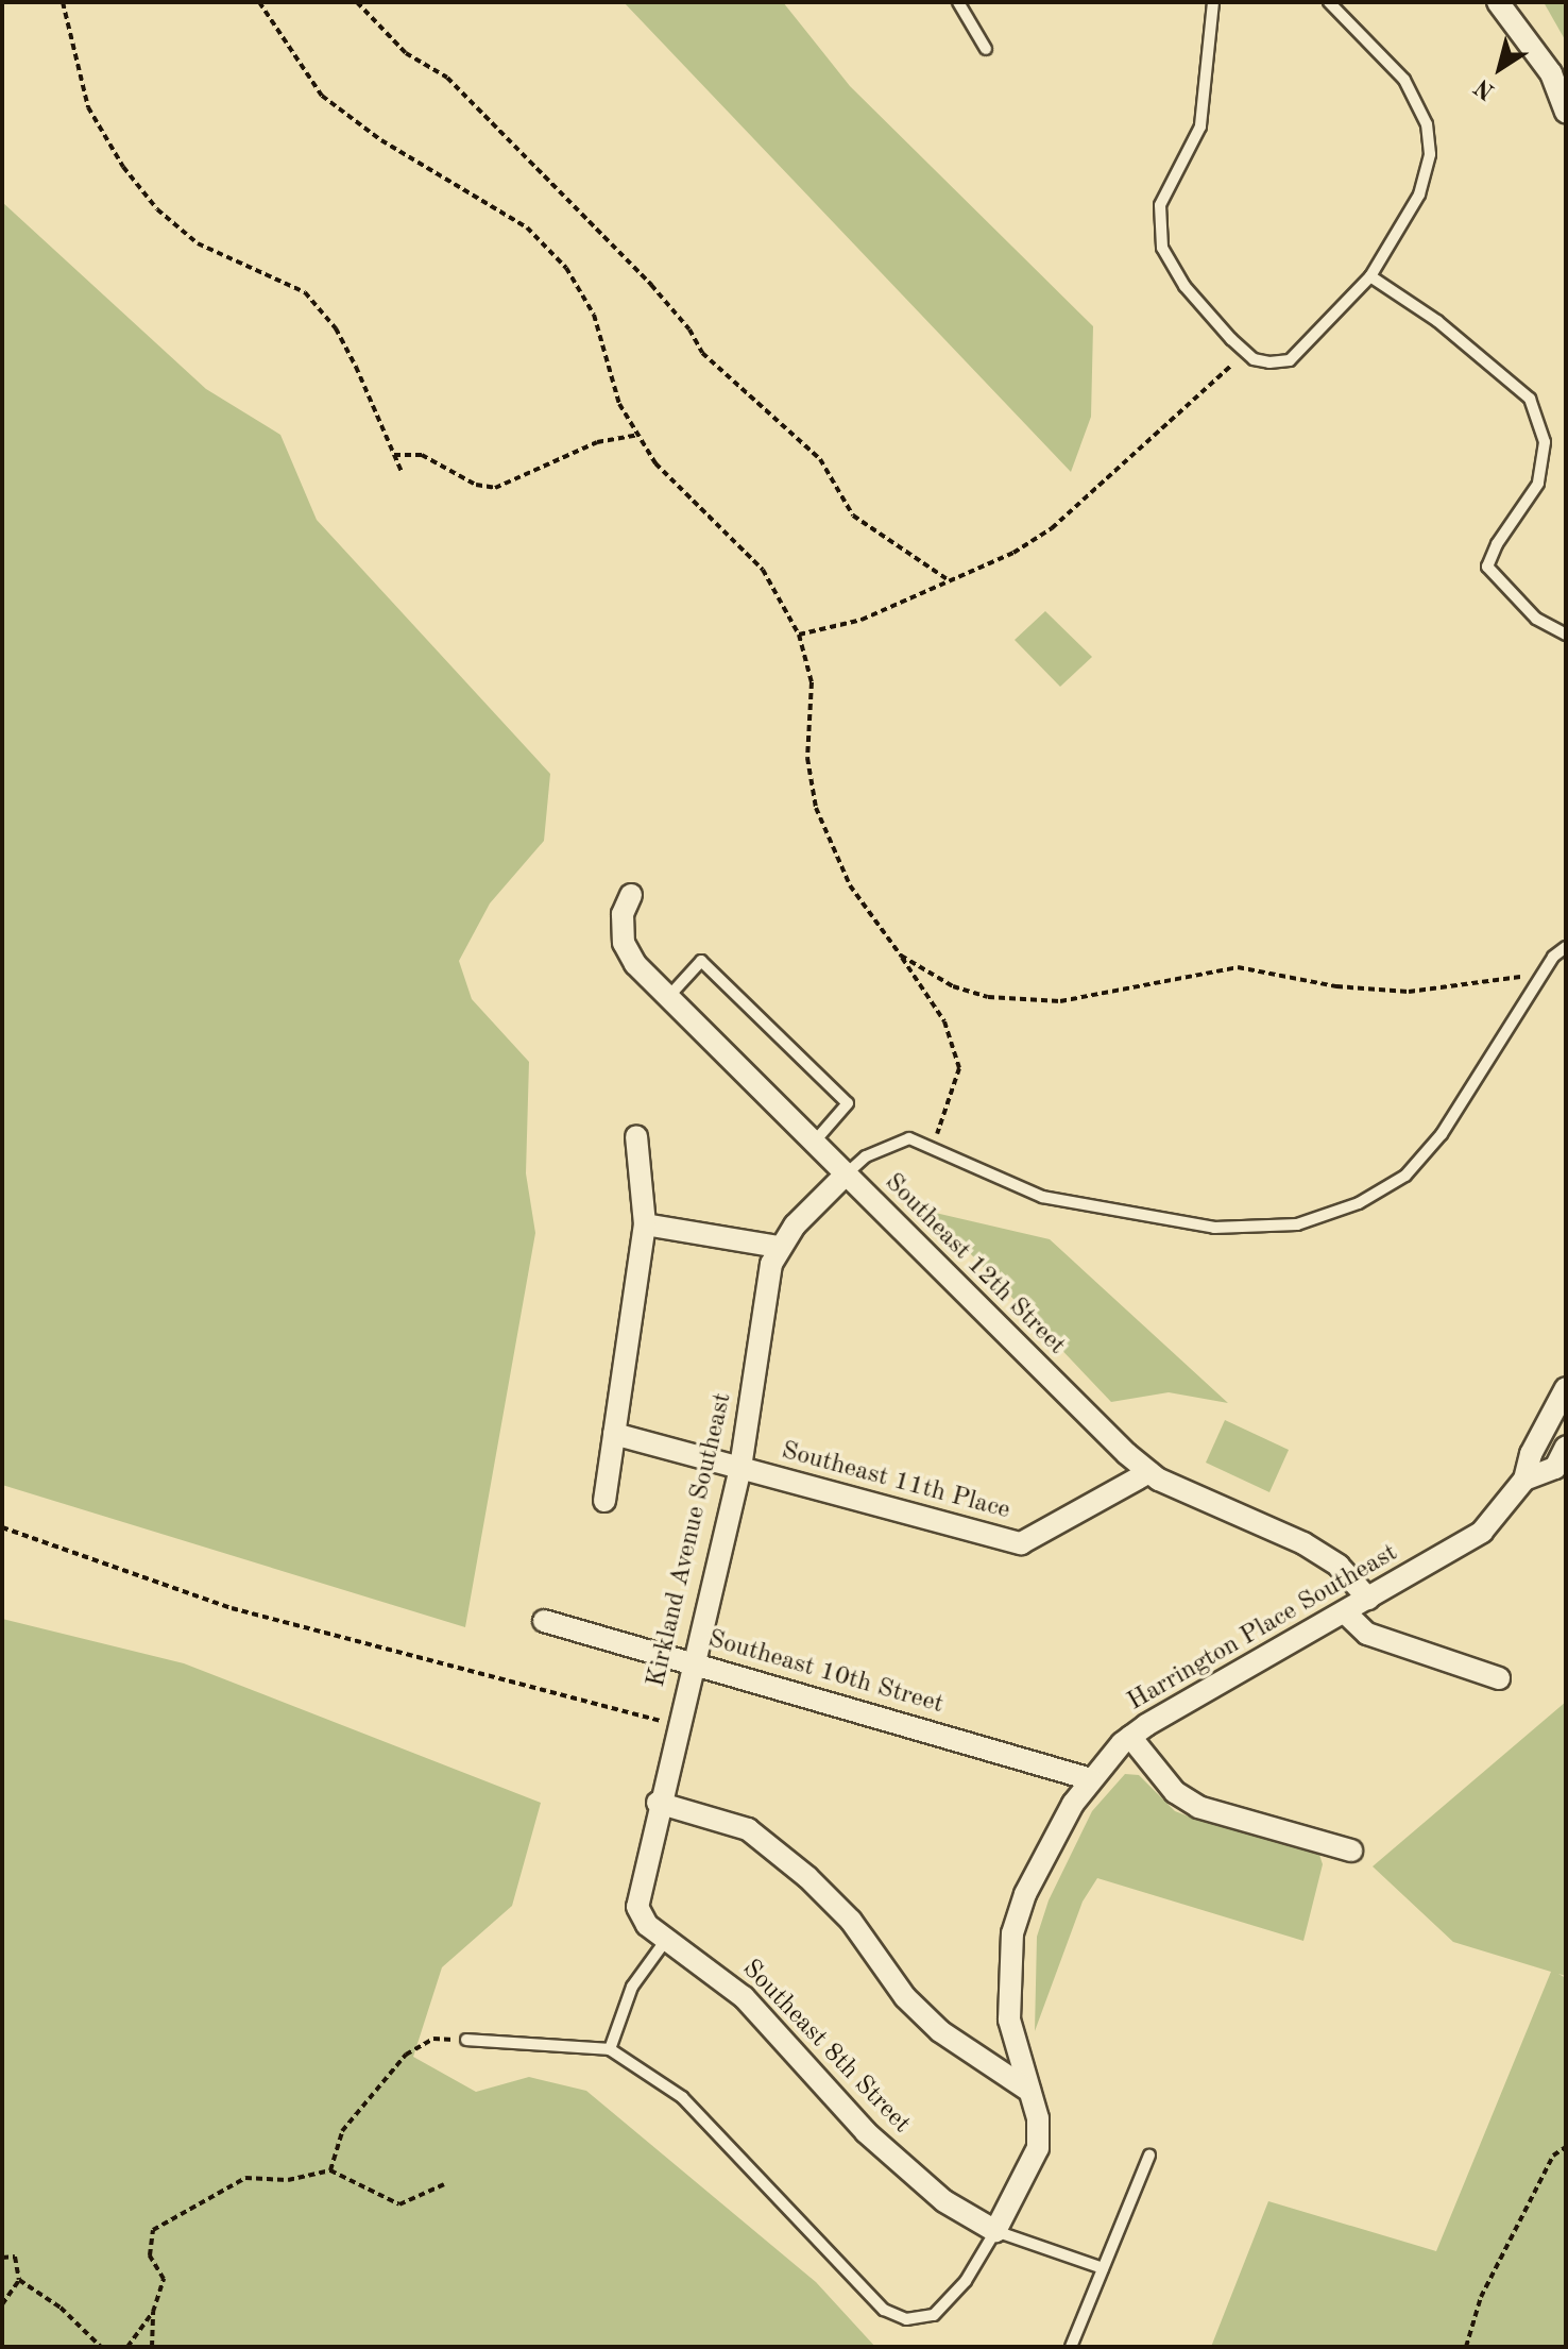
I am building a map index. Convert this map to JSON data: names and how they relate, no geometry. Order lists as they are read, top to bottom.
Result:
{
  "streets": {
    "street": [
      "Southeast 12th Street",
      "Southeast 11th Place",
      "Kirkland Avenue Southeast",
      "Harrington Place Southeast",
      "Southeast 10th Street",
      "Southeast 8th Street"
    ]
  },
  "crossings": [
    ["Southeast 12th Street", "Southeast 11th Place"],
    ["Southeast 12th Street", "Kirkland Avenue Southeast"],
    ["Southeast 12th Street", "Harrington Place Southeast"],
    ["Southeast 11th Place", "Kirkland Avenue Southeast"],
    ["Kirkland Avenue Southeast", "Southeast 10th Street"],
    ["Kirkland Avenue Southeast", "Southeast 8th Street"],
    ["Harrington Place Southeast", "Southeast 10th Street"],
    ["Harrington Place Southeast", "Southeast 8th Street"]
  ],
  "north": "bottom left"
}
